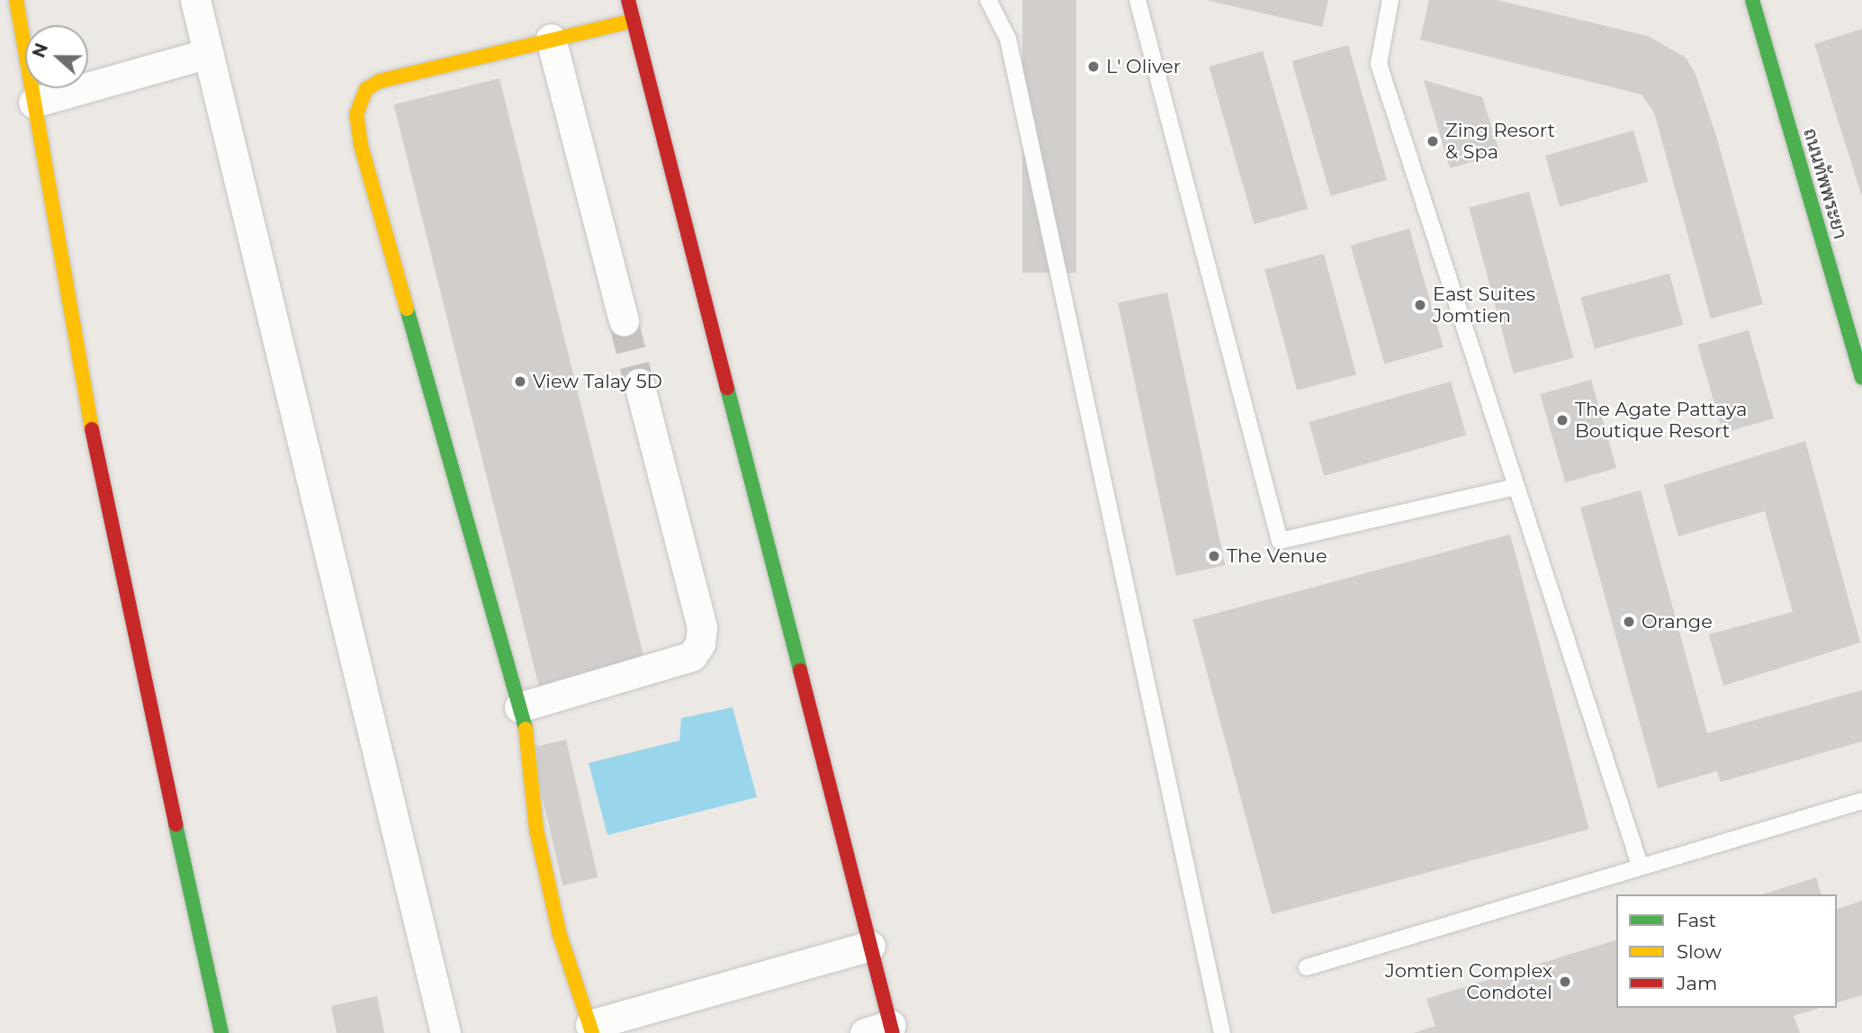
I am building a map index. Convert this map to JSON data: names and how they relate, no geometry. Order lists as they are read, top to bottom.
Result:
{
  "streets": {
    "street": ["ถนนทัพพระยา"]
  },
  "places": [
    "L' Oliver",
    "Zing Resort & Spa",
    "East Suites Jomtien",
    "View Talay 5D",
    "The Agate Pattaya Boutique Resort",
    "The Venue",
    "Orange",
    "Jomtien Complex Condotel"
  ],
  "legend": ["Fast", "Slow", "Jam"],
  "north": "left"
}
